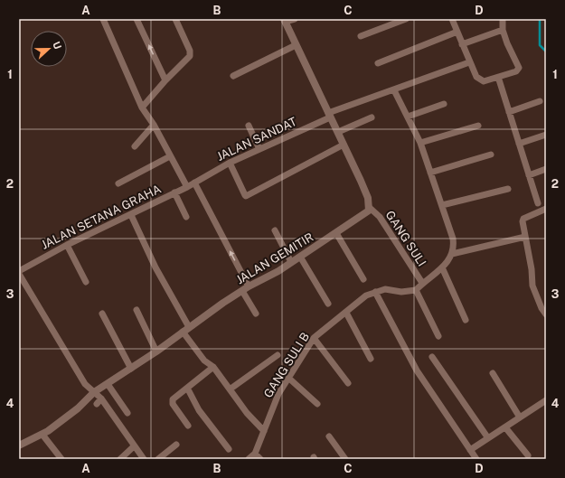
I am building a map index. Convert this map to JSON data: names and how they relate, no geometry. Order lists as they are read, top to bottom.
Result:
{
  "streets": {
    "street": [
      "JALAN SANDAT",
      "JALAN SETANA GRAHA",
      "GANG SULI",
      "JALAN GEMITIR",
      "GANG SULI B"
    ]
  },
  "crossings": [
    ["JALAN SANDAT", "JALAN SETANA GRAHA"],
    ["GANG SULI", "JALAN GEMITIR"]
  ],
  "north": "right",
  "grid": {
    "columns": [
      "A",
      "B",
      "C",
      "D"
    ],
    "rows": [
      "1",
      "2",
      "3",
      "4"
    ]
  }
}
